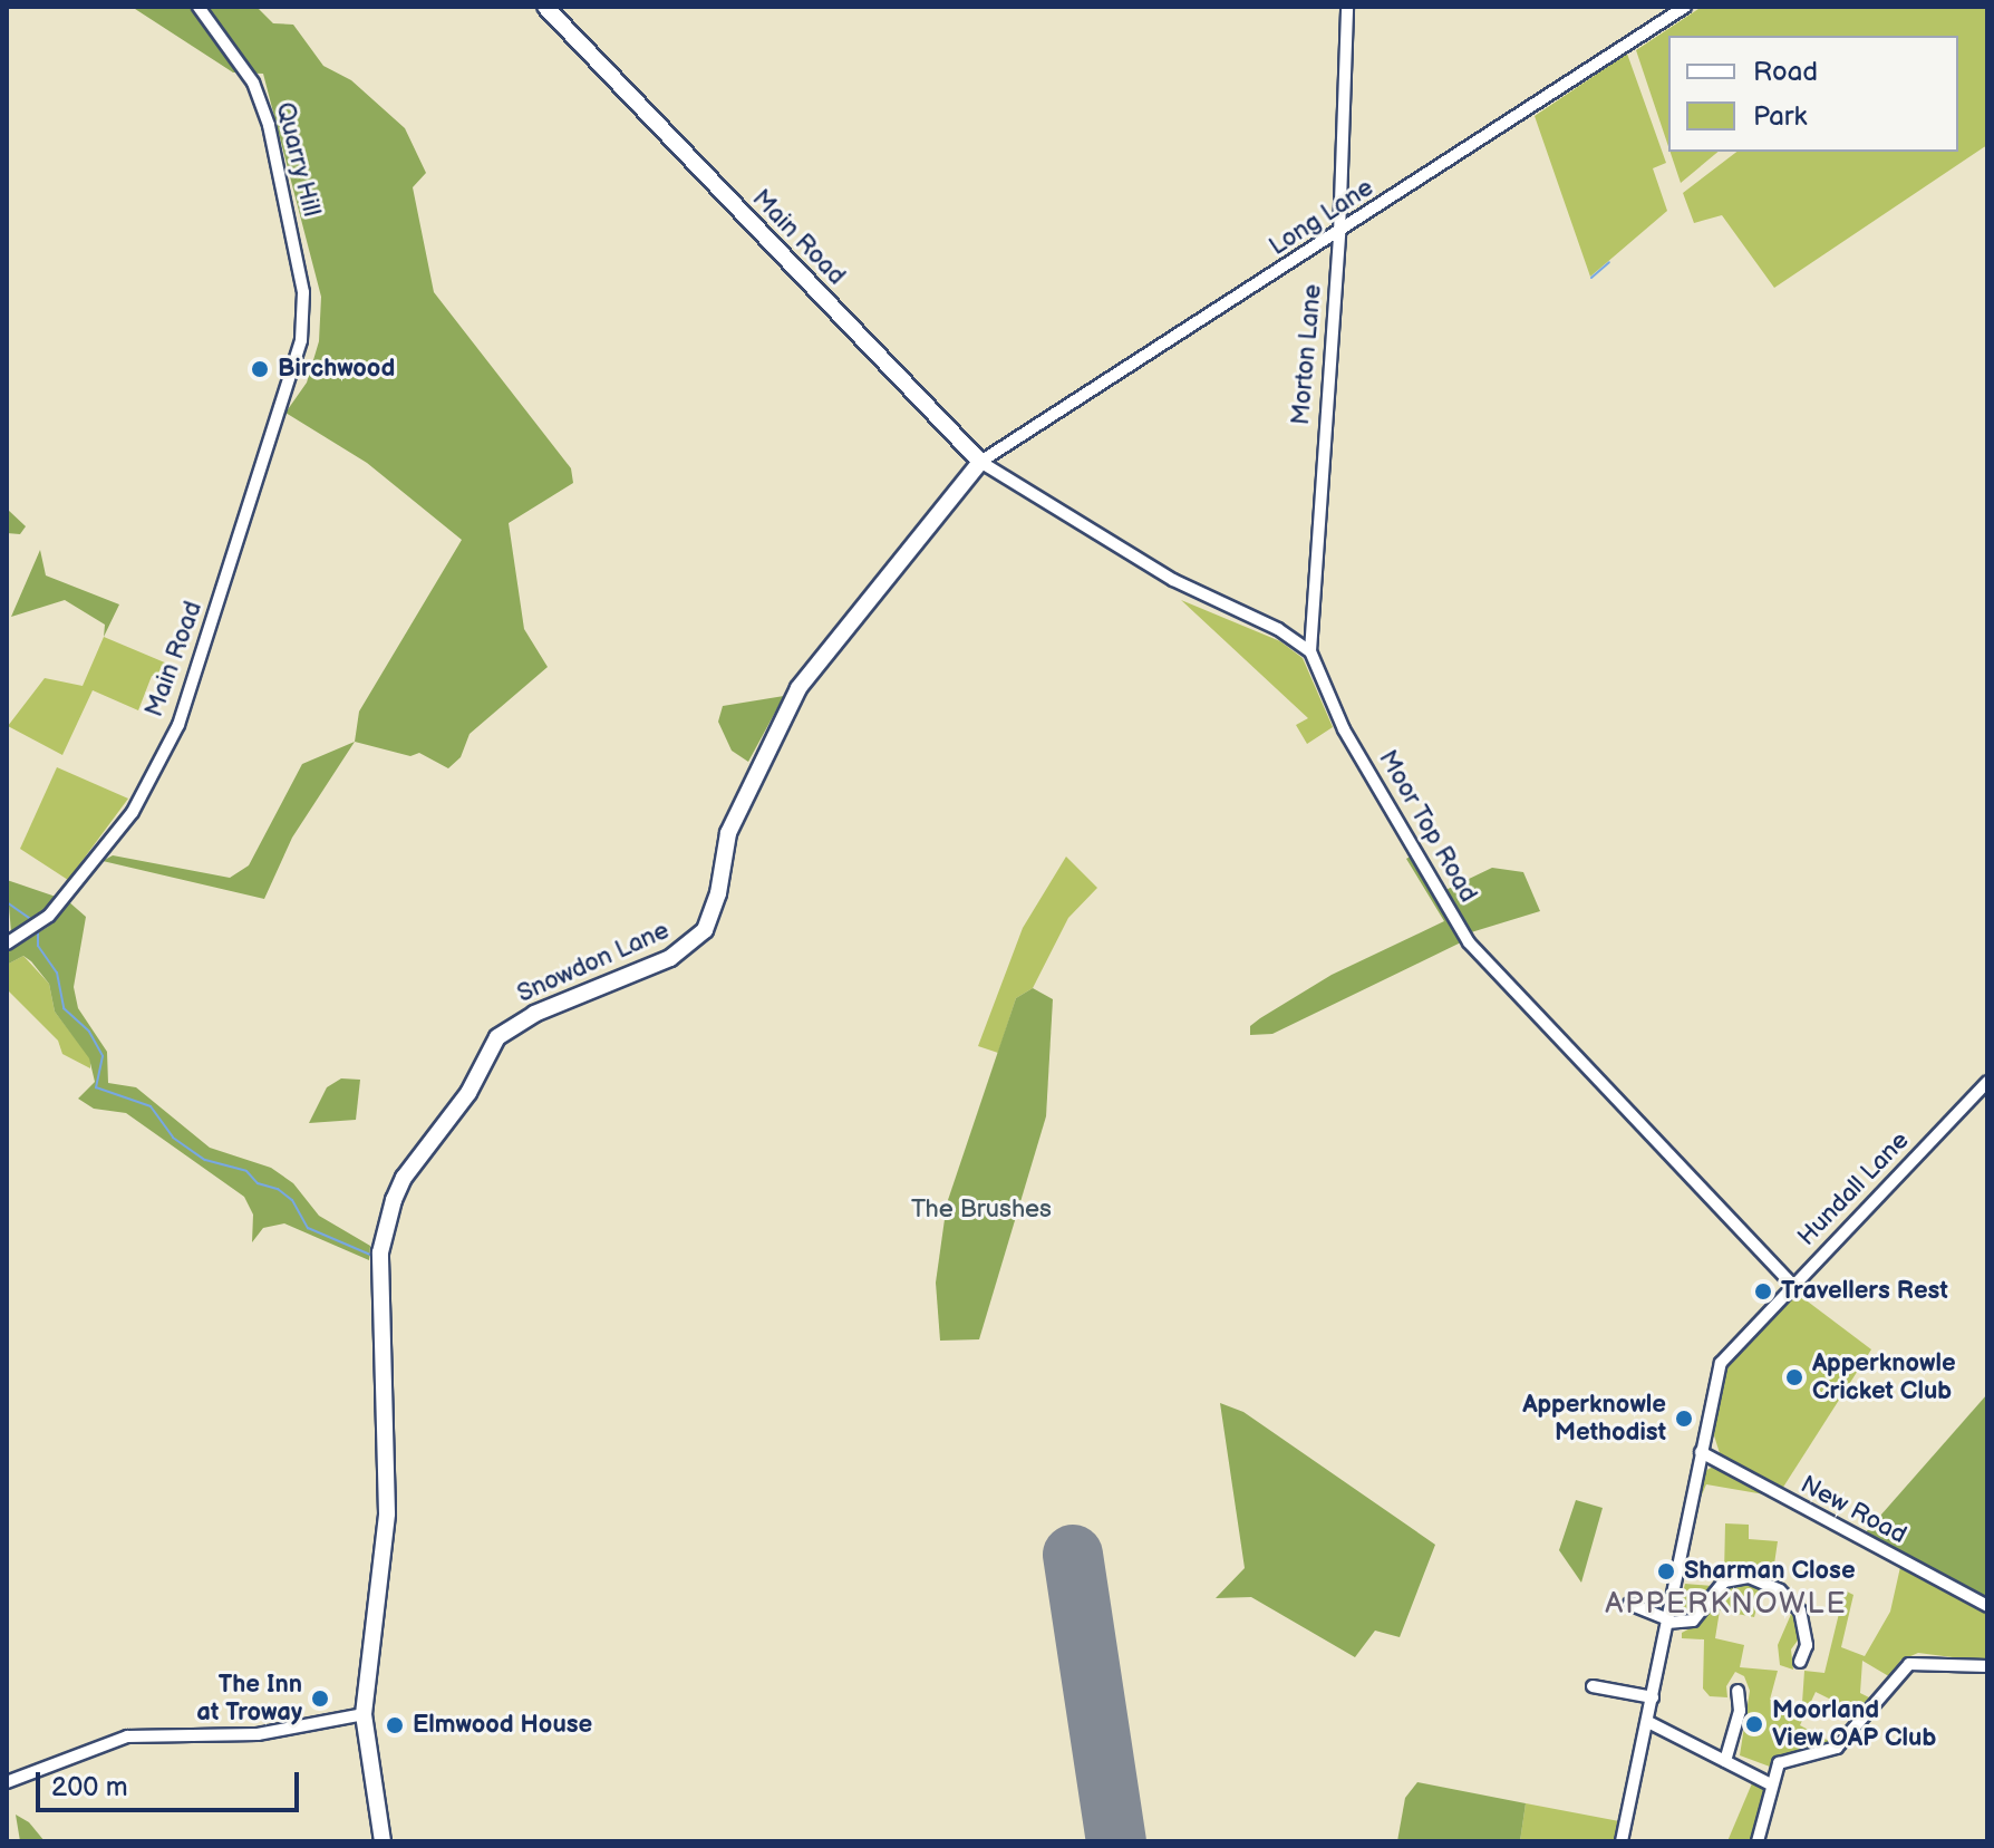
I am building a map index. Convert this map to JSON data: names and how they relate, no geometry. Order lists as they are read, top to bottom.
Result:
{
  "streets": {
    "main road": ["Main Road", "Snowdon Lane"],
    "street": [
      "Quarry Hill",
      "Long Lane",
      "Morton Lane",
      "Moor Top Road",
      "Hundall Lane",
      "New Road"
    ]
  },
  "crossings": [
    ["Quarry Hill", "Main Road"],
    ["Long Lane", "Main Road"],
    ["Long Lane", "Morton Lane"],
    ["Long Lane", "Snowdon Lane"],
    ["Main Road", "Snowdon Lane"],
    ["Morton Lane", "Moor Top Road"],
    ["Moor Top Road", "Hundall Lane"],
    ["Hundall Lane", "New Road"]
  ],
  "districts": ["APPERKNOWLE"],
  "parks": ["The Brushes"],
  "places": [
    "Birchwood",
    "Travellers Rest",
    "Apperknowle Cricket Club",
    "Apperknowle Methodist",
    "Sharman Close",
    "The Inn at Troway",
    "Moorland View OAP Club",
    "Elmwood House"
  ],
  "legend": ["Road", "Park"],
  "scale_bar": "200 m"
}
